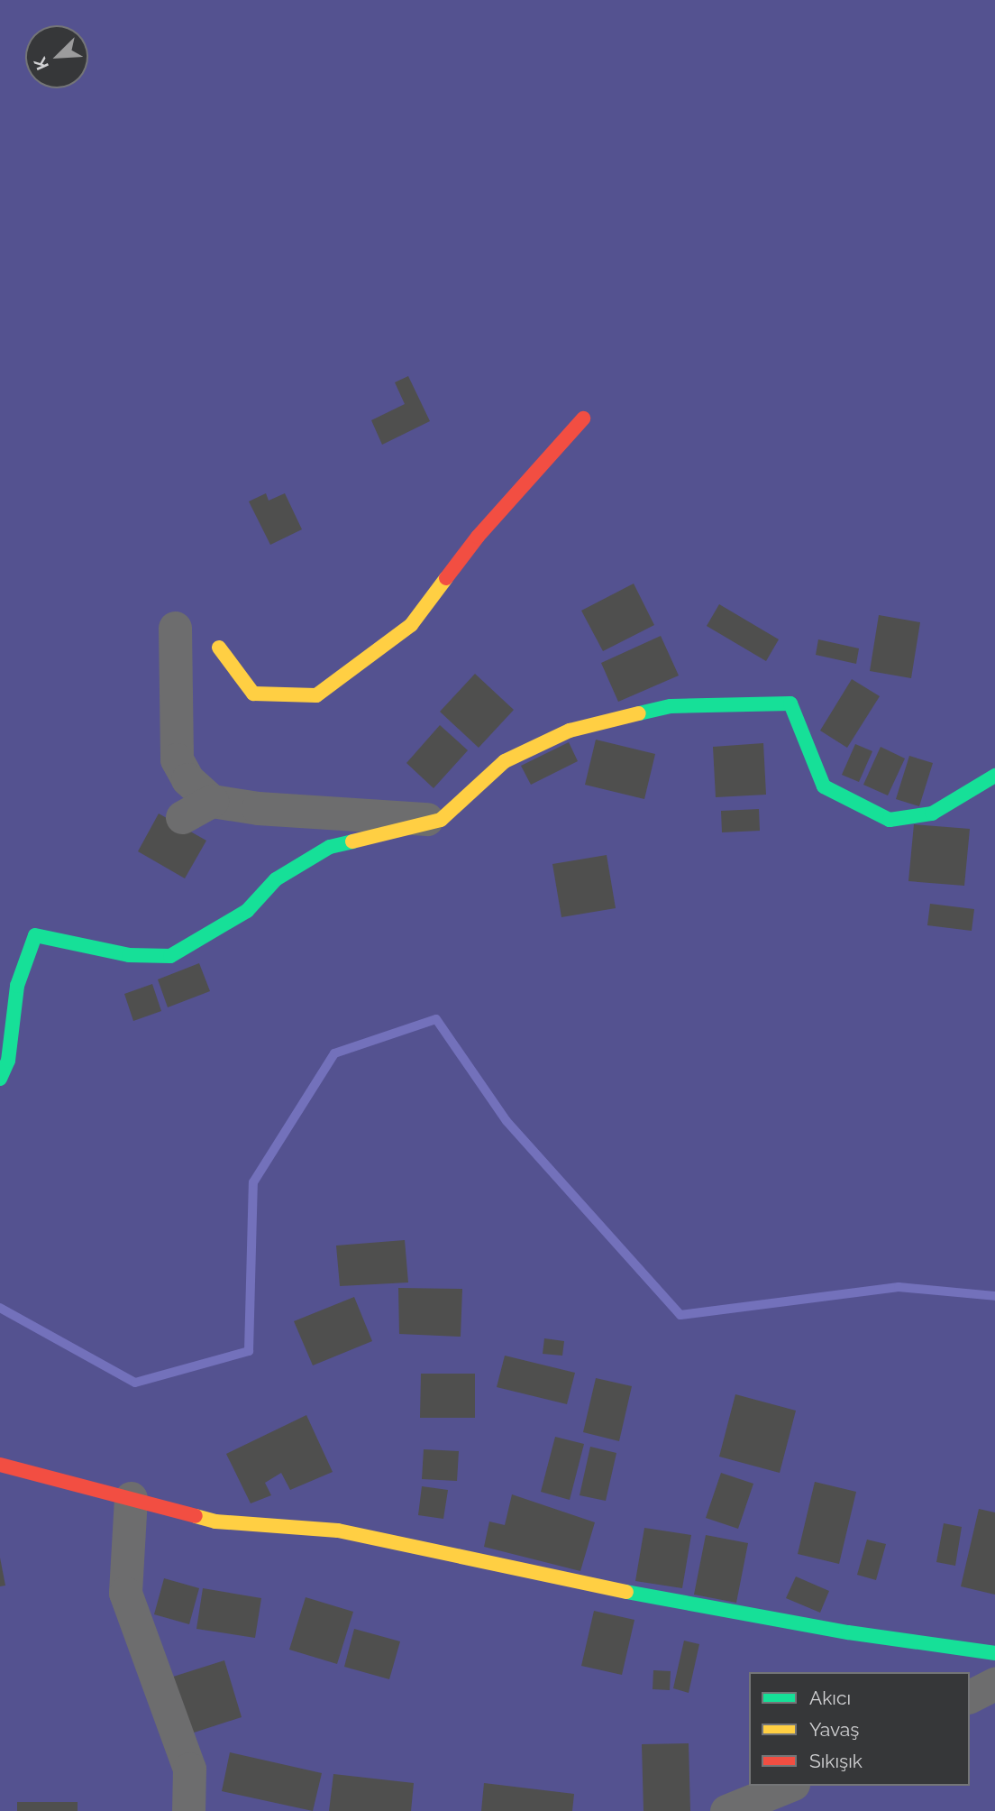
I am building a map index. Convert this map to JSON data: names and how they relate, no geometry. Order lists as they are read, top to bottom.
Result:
{
  "legend": ["Akıcı", "Yavaş", "Sıkışık"],
  "north": "bottom left"
}
